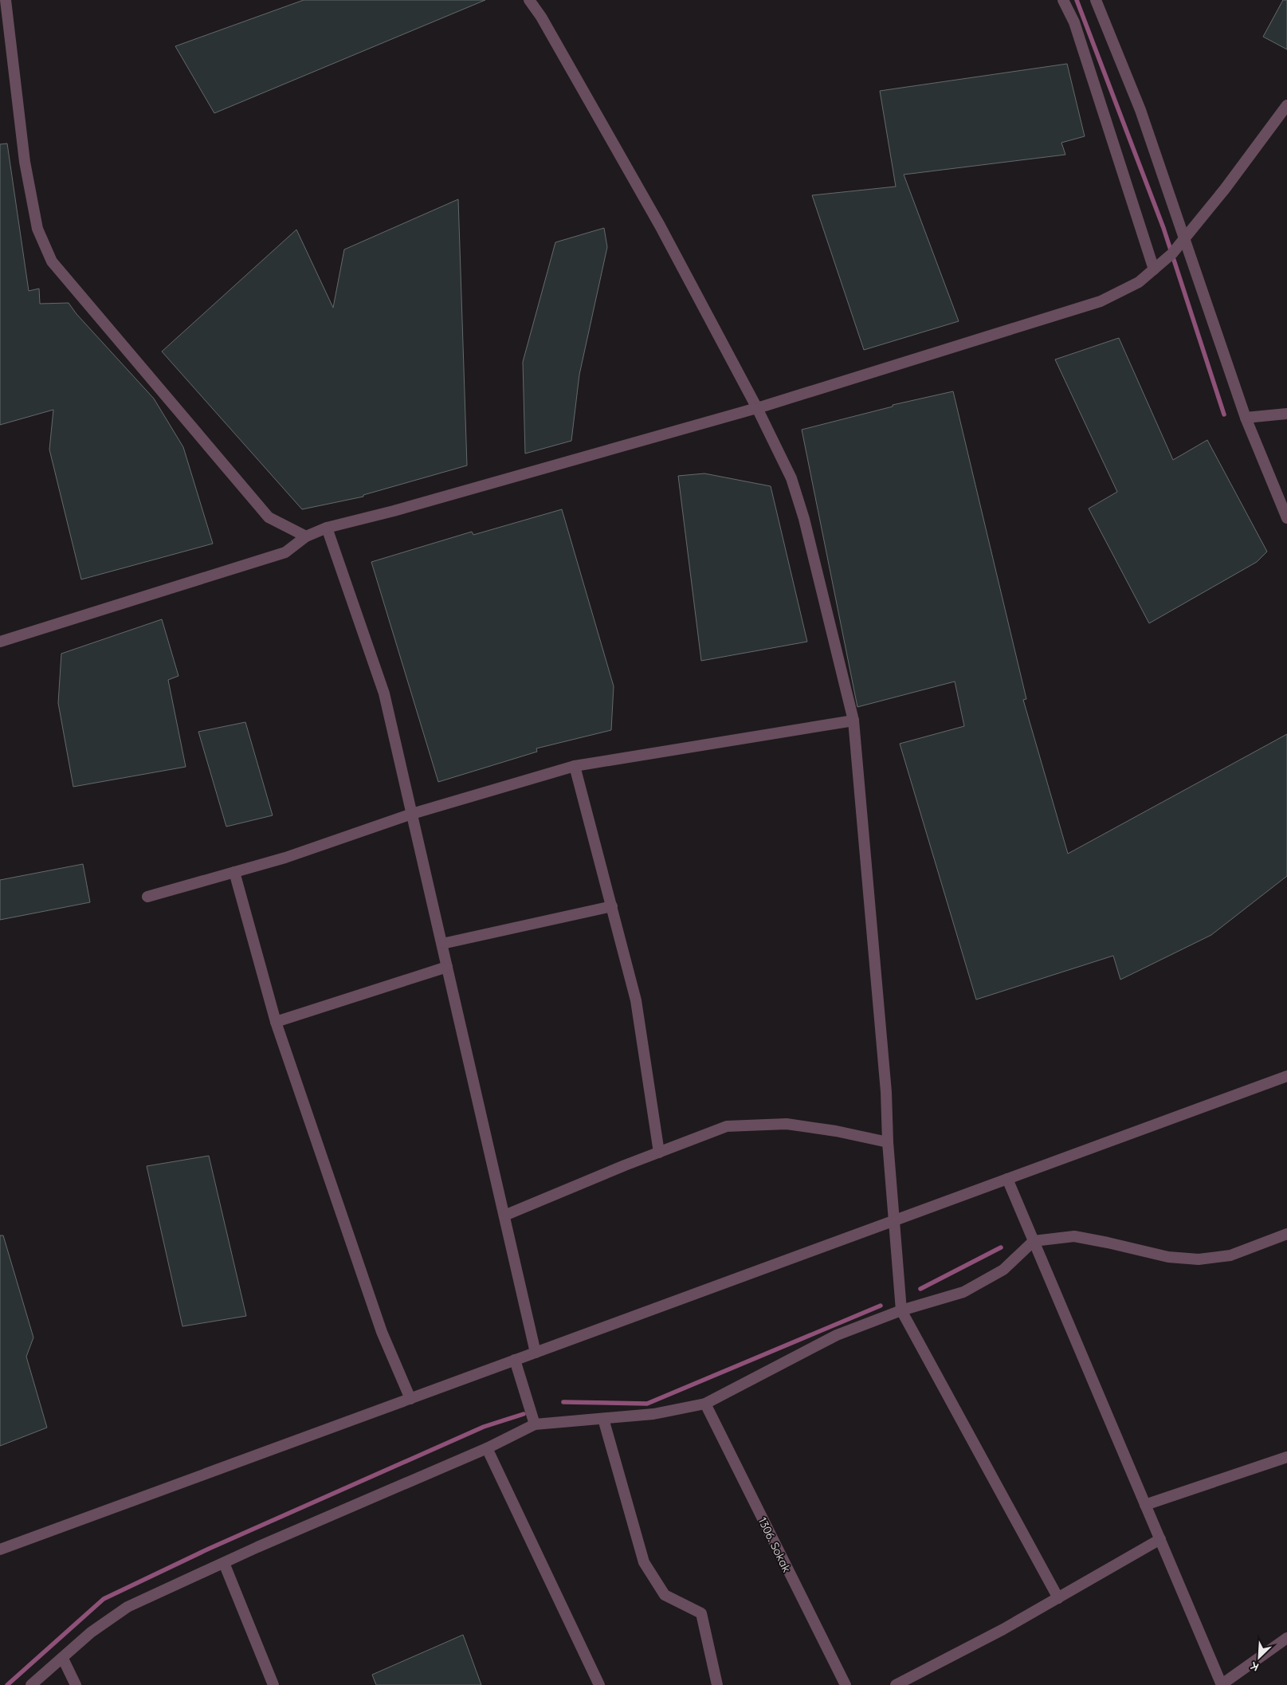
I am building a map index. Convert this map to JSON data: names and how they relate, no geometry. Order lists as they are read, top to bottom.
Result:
{
  "streets": {
    "street": ["1306. Sokak"]
  },
  "north": "bottom left"
}
